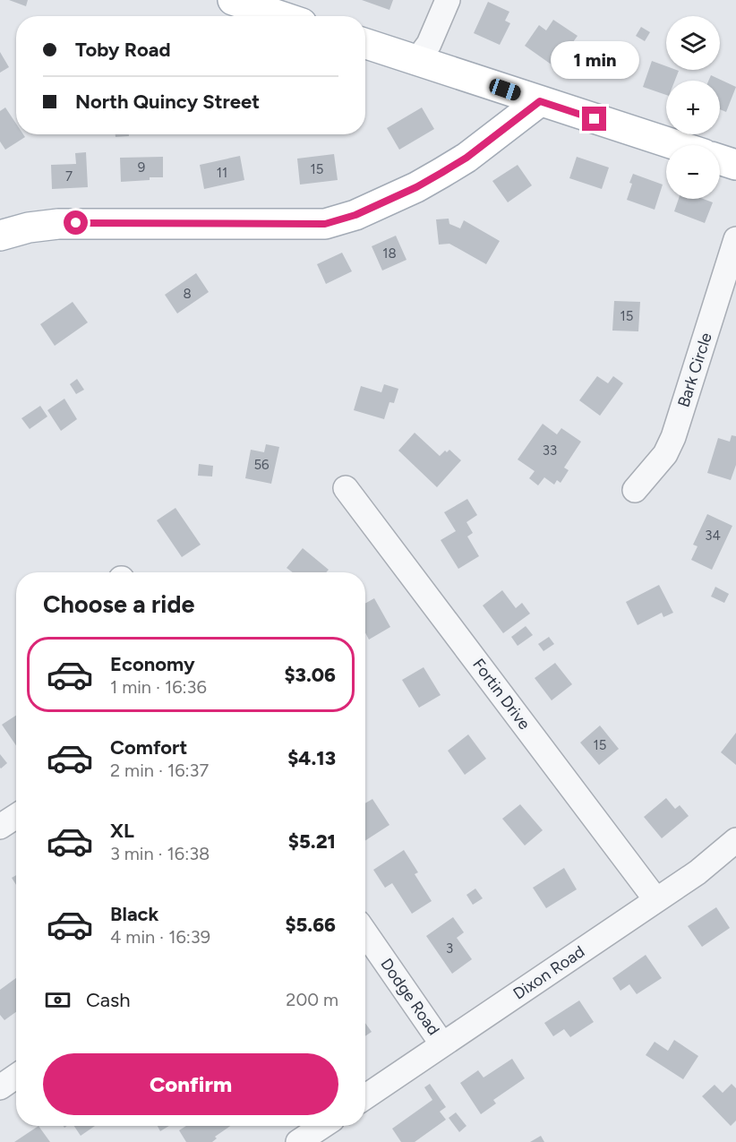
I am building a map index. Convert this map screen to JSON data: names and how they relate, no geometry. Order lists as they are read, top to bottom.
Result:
{
  "streets": {
    "street": [
      "Bark Circle",
      "Fortin Drive",
      "Dixon Road",
      "Dodge Road"
    ]
  },
  "crossings": [
    ["Fortin Drive", "Dixon Road"],
    ["Dixon Road", "Dodge Road"]
  ],
  "house_numbers": [
    "9",
    "15",
    "11",
    "7",
    "18",
    "8",
    "15",
    "33",
    "56",
    "34",
    "15",
    "3"
  ],
  "page": {
    "map_buttons": ["+", "−"],
    "banner": ["Toby Road", "North Quincy Street"],
    "bubble": "1 min",
    "heading": "Choose a ride",
    "list": [
      {
        "name": "Economy",
        "note": "1 min · 16:36",
        "value": "$3.06"
      },
      {
        "name": "Comfort",
        "note": "2 min · 16:37",
        "value": "$4.13"
      },
      {
        "name": "XL",
        "note": "3 min · 16:38",
        "value": "$5.21"
      },
      {
        "name": "Black",
        "note": "4 min · 16:39",
        "value": "$5.66"
      }
    ],
    "pay": ["Cash", "200 m"],
    "buttons": "Confirm"
  }
}
